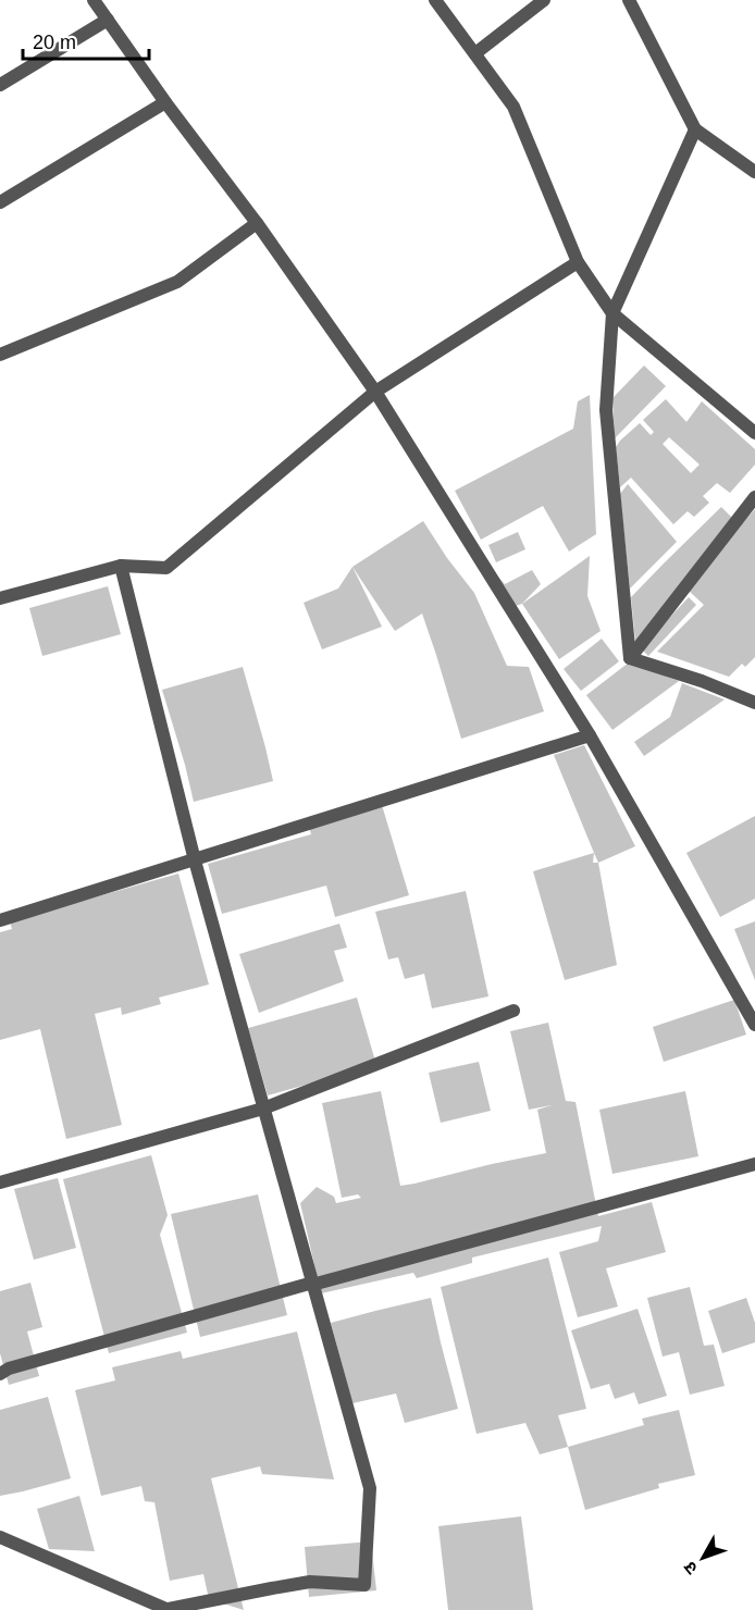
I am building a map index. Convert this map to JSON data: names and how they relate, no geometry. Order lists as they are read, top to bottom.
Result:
{
  "scale_bar": "20 m",
  "north": "bottom left"
}
